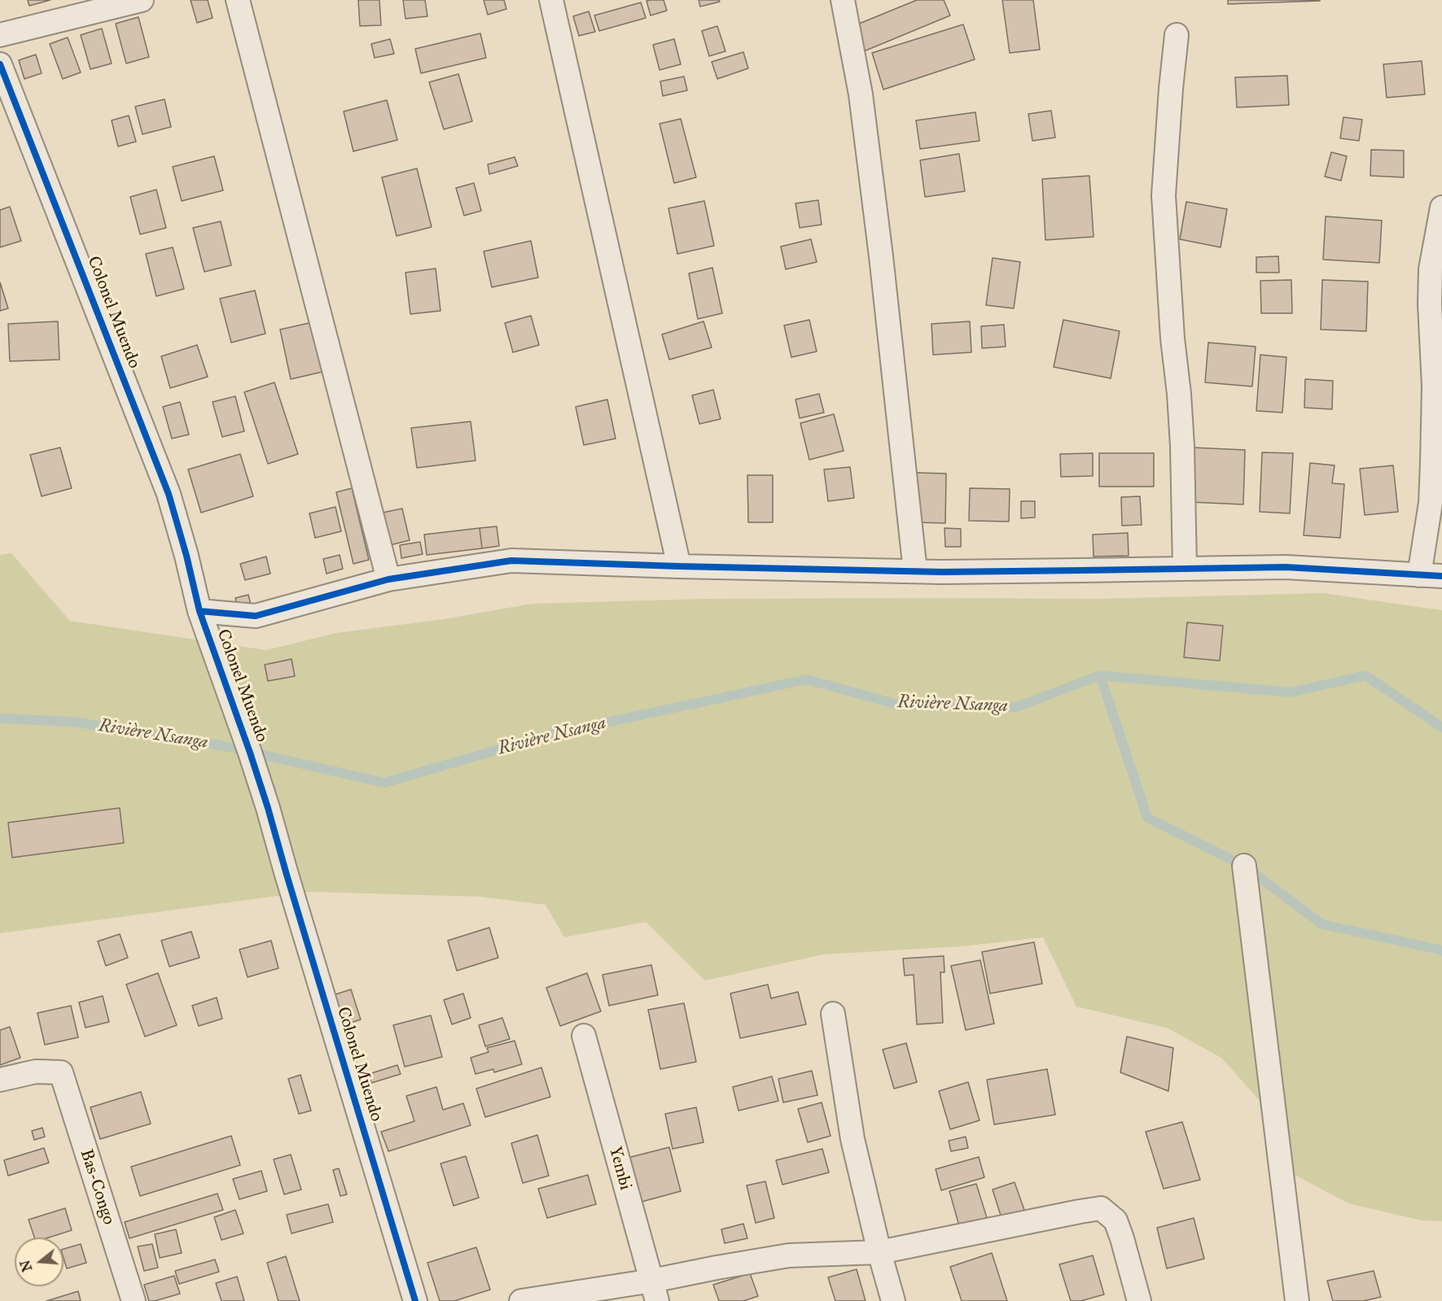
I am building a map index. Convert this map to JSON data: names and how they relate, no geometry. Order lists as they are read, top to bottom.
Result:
{
  "streets": {
    "street": ["Colonel Muendo", "Yembi", "Bas-Congo"]
  },
  "water": ["Rivière Nsanga"],
  "north": "left"
}
